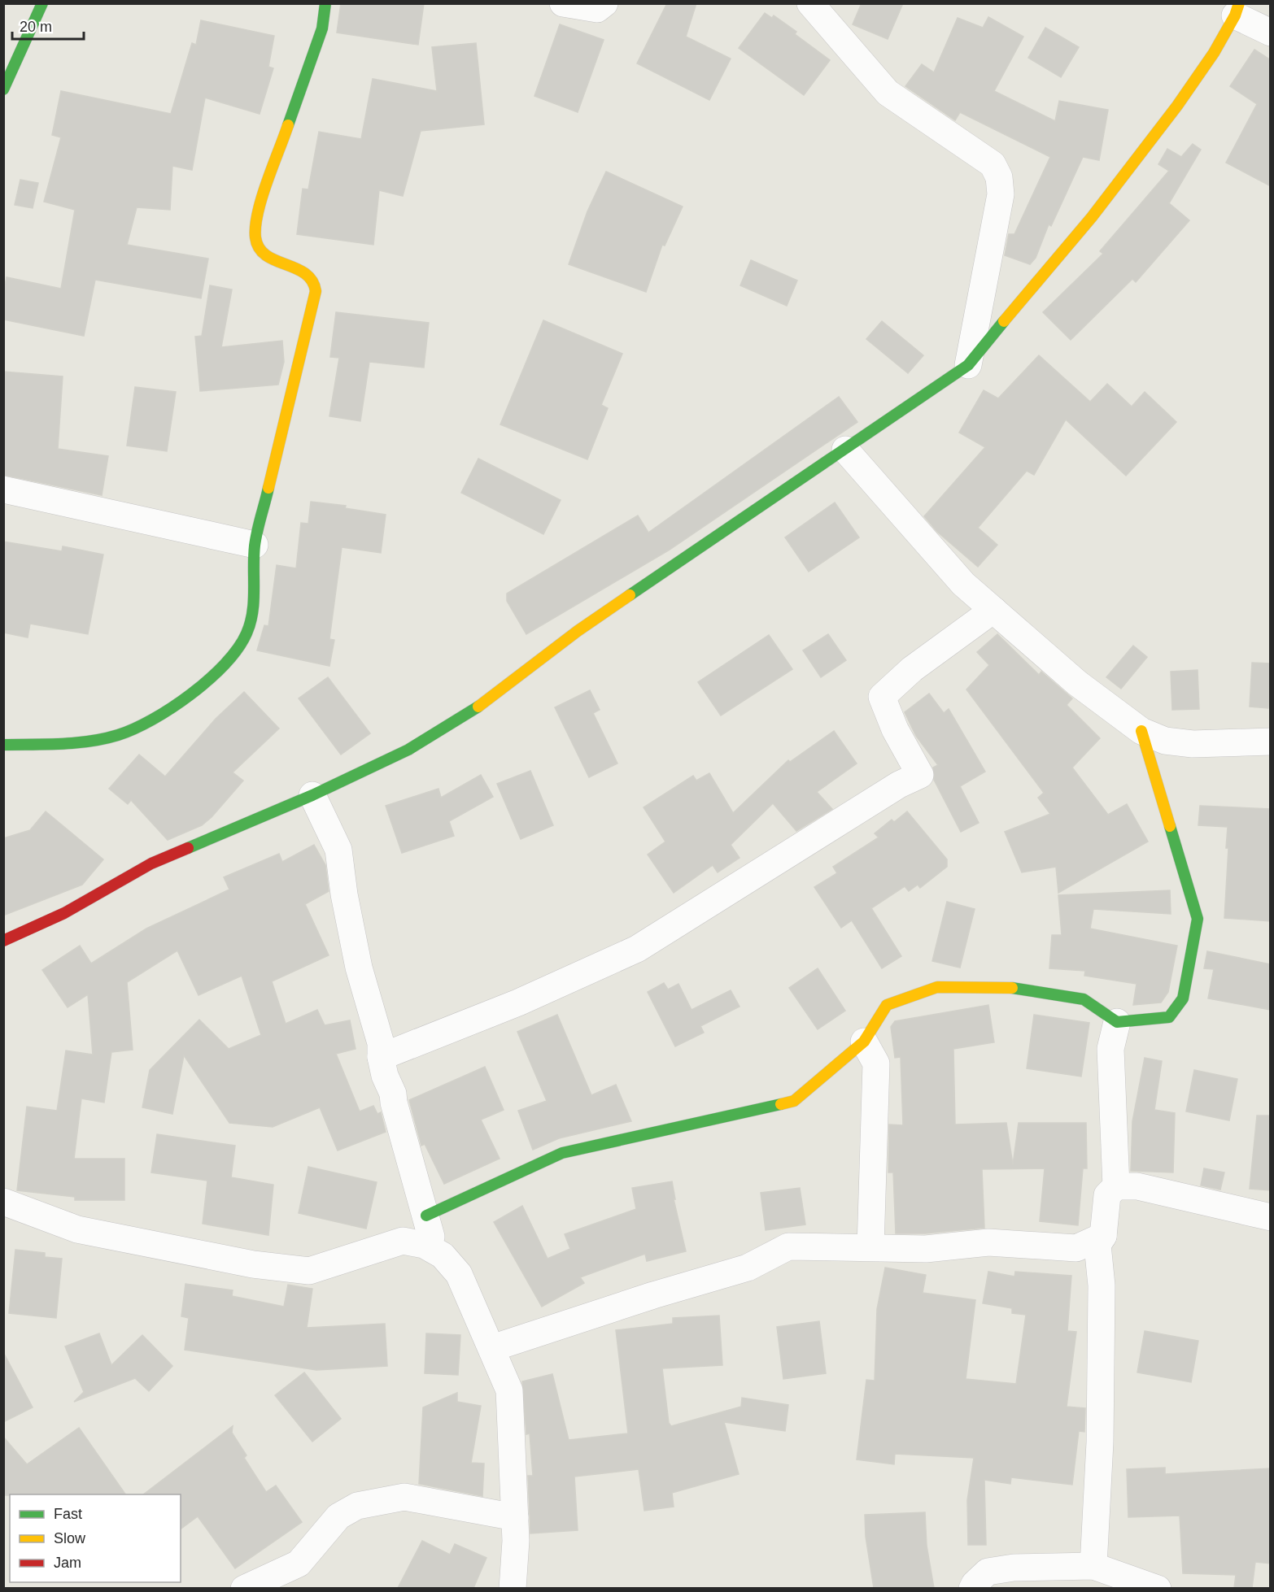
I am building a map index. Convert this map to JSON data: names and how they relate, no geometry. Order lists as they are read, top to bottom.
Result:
{
  "legend": ["Fast", "Slow", "Jam"],
  "scale_bar": "20 m"
}
